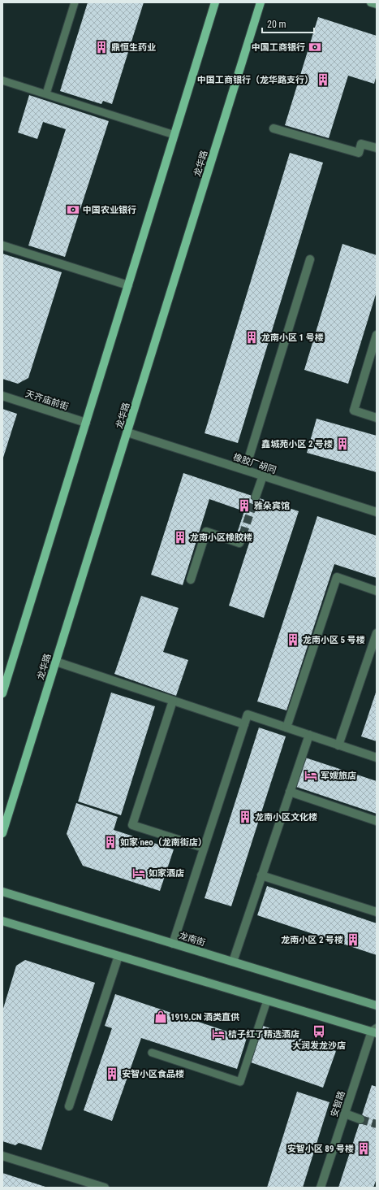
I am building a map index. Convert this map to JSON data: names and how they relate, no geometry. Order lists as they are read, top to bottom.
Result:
{
  "streets": {
    "main road": ["龙华路", "龙南街"],
    "street": ["天齐庙前街", "橡胶厂胡同", "安智路"]
  },
  "crossings": [
    ["龙华路", "橡胶厂胡同"]
  ],
  "places": {
    "building": [
      "鼎恒生药业",
      "中国工商银行（龙华路支行）",
      "龙南小区 1 号楼",
      "鑫城苑小区 2 号楼",
      "雅朵宾馆",
      "龙南小区橡胶楼",
      "龙南小区 5 号楼",
      "龙南小区文化楼",
      "如家 neo（龙南街店）",
      "龙南小区 2 号楼",
      "安智小区食品楼",
      "安智小区 89 号楼"
    ],
    "bank": ["中国工商银行", "中国农业银行"],
    "hotel": ["军嫂旅店", "如家酒店", "桔子红了精选酒店"],
    "shop": ["1919.CN 酒类直供"],
    "bus stop": ["大润发龙沙店"]
  },
  "scale_bar": "20 m"
}
